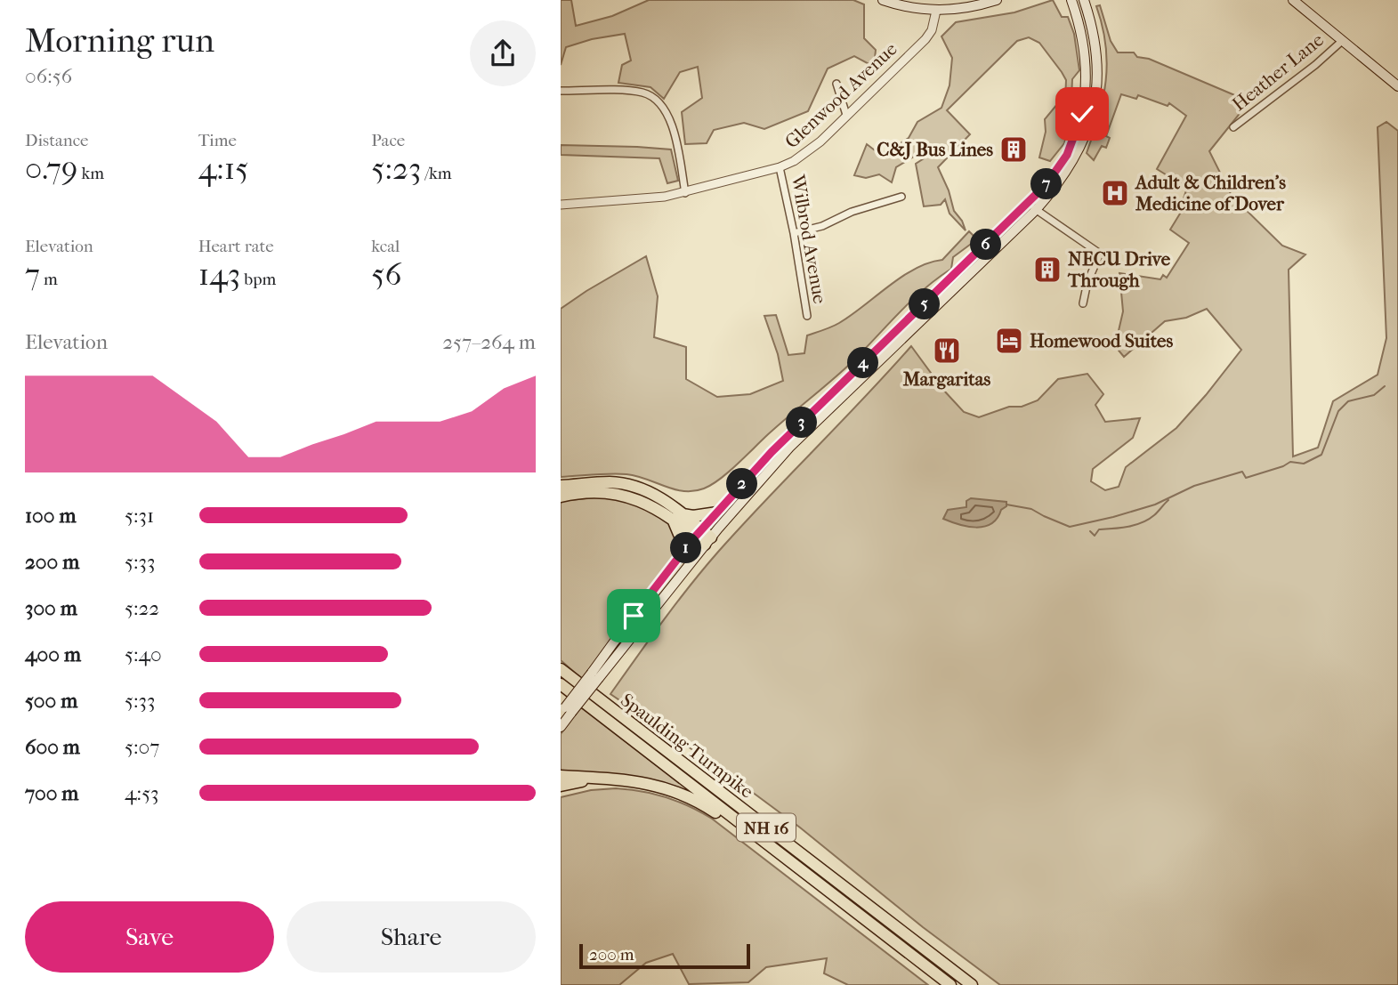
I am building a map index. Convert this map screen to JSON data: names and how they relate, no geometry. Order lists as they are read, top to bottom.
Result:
{
  "streets": {
    "highway": ["Spaulding Turnpike", "NH 16"],
    "street": ["Heather Lane", "Glenwood Avenue", "Wilbrod Avenue"]
  },
  "crossings": [
    ["Glenwood Avenue", "Wilbrod Avenue"]
  ],
  "places": {
    "building": ["C&J Bus Lines", "NECU Drive Through"],
    "hospital": ["Adult & Children's Medicine of Dover"],
    "hotel": ["Homewood Suites"],
    "restaurant": ["Margaritas"]
  },
  "scale_bar": "200 m",
  "page": {
    "heading": ["Morning run", "06:56"],
    "stats": [
      ["Distance", "0.79 km"],
      ["Time", "4:15"],
      ["Pace", "5:23 /km"],
      ["Elevation", "7 m"],
      ["Heart rate", "143 bpm"],
      ["kcal", "56"]
    ],
    "pins": [
      "7",
      "6",
      "5",
      "4",
      "3",
      "2",
      "1"
    ],
    "chart": ["Elevation", "257–264 m"],
    "list": [
      {
        "name": "100 m",
        "note": "5:31"
      },
      {
        "name": "200 m",
        "note": "5:33"
      },
      {
        "name": "300 m",
        "note": "5:22"
      },
      {
        "name": "400 m",
        "note": "5:40"
      },
      {
        "name": "500 m",
        "note": "5:33"
      },
      {
        "name": "600 m",
        "note": "5:07"
      },
      {
        "name": "700 m",
        "note": "4:53"
      }
    ],
    "buttons": ["Save", "Share"],
    "scale": "200 m"
  }
}
